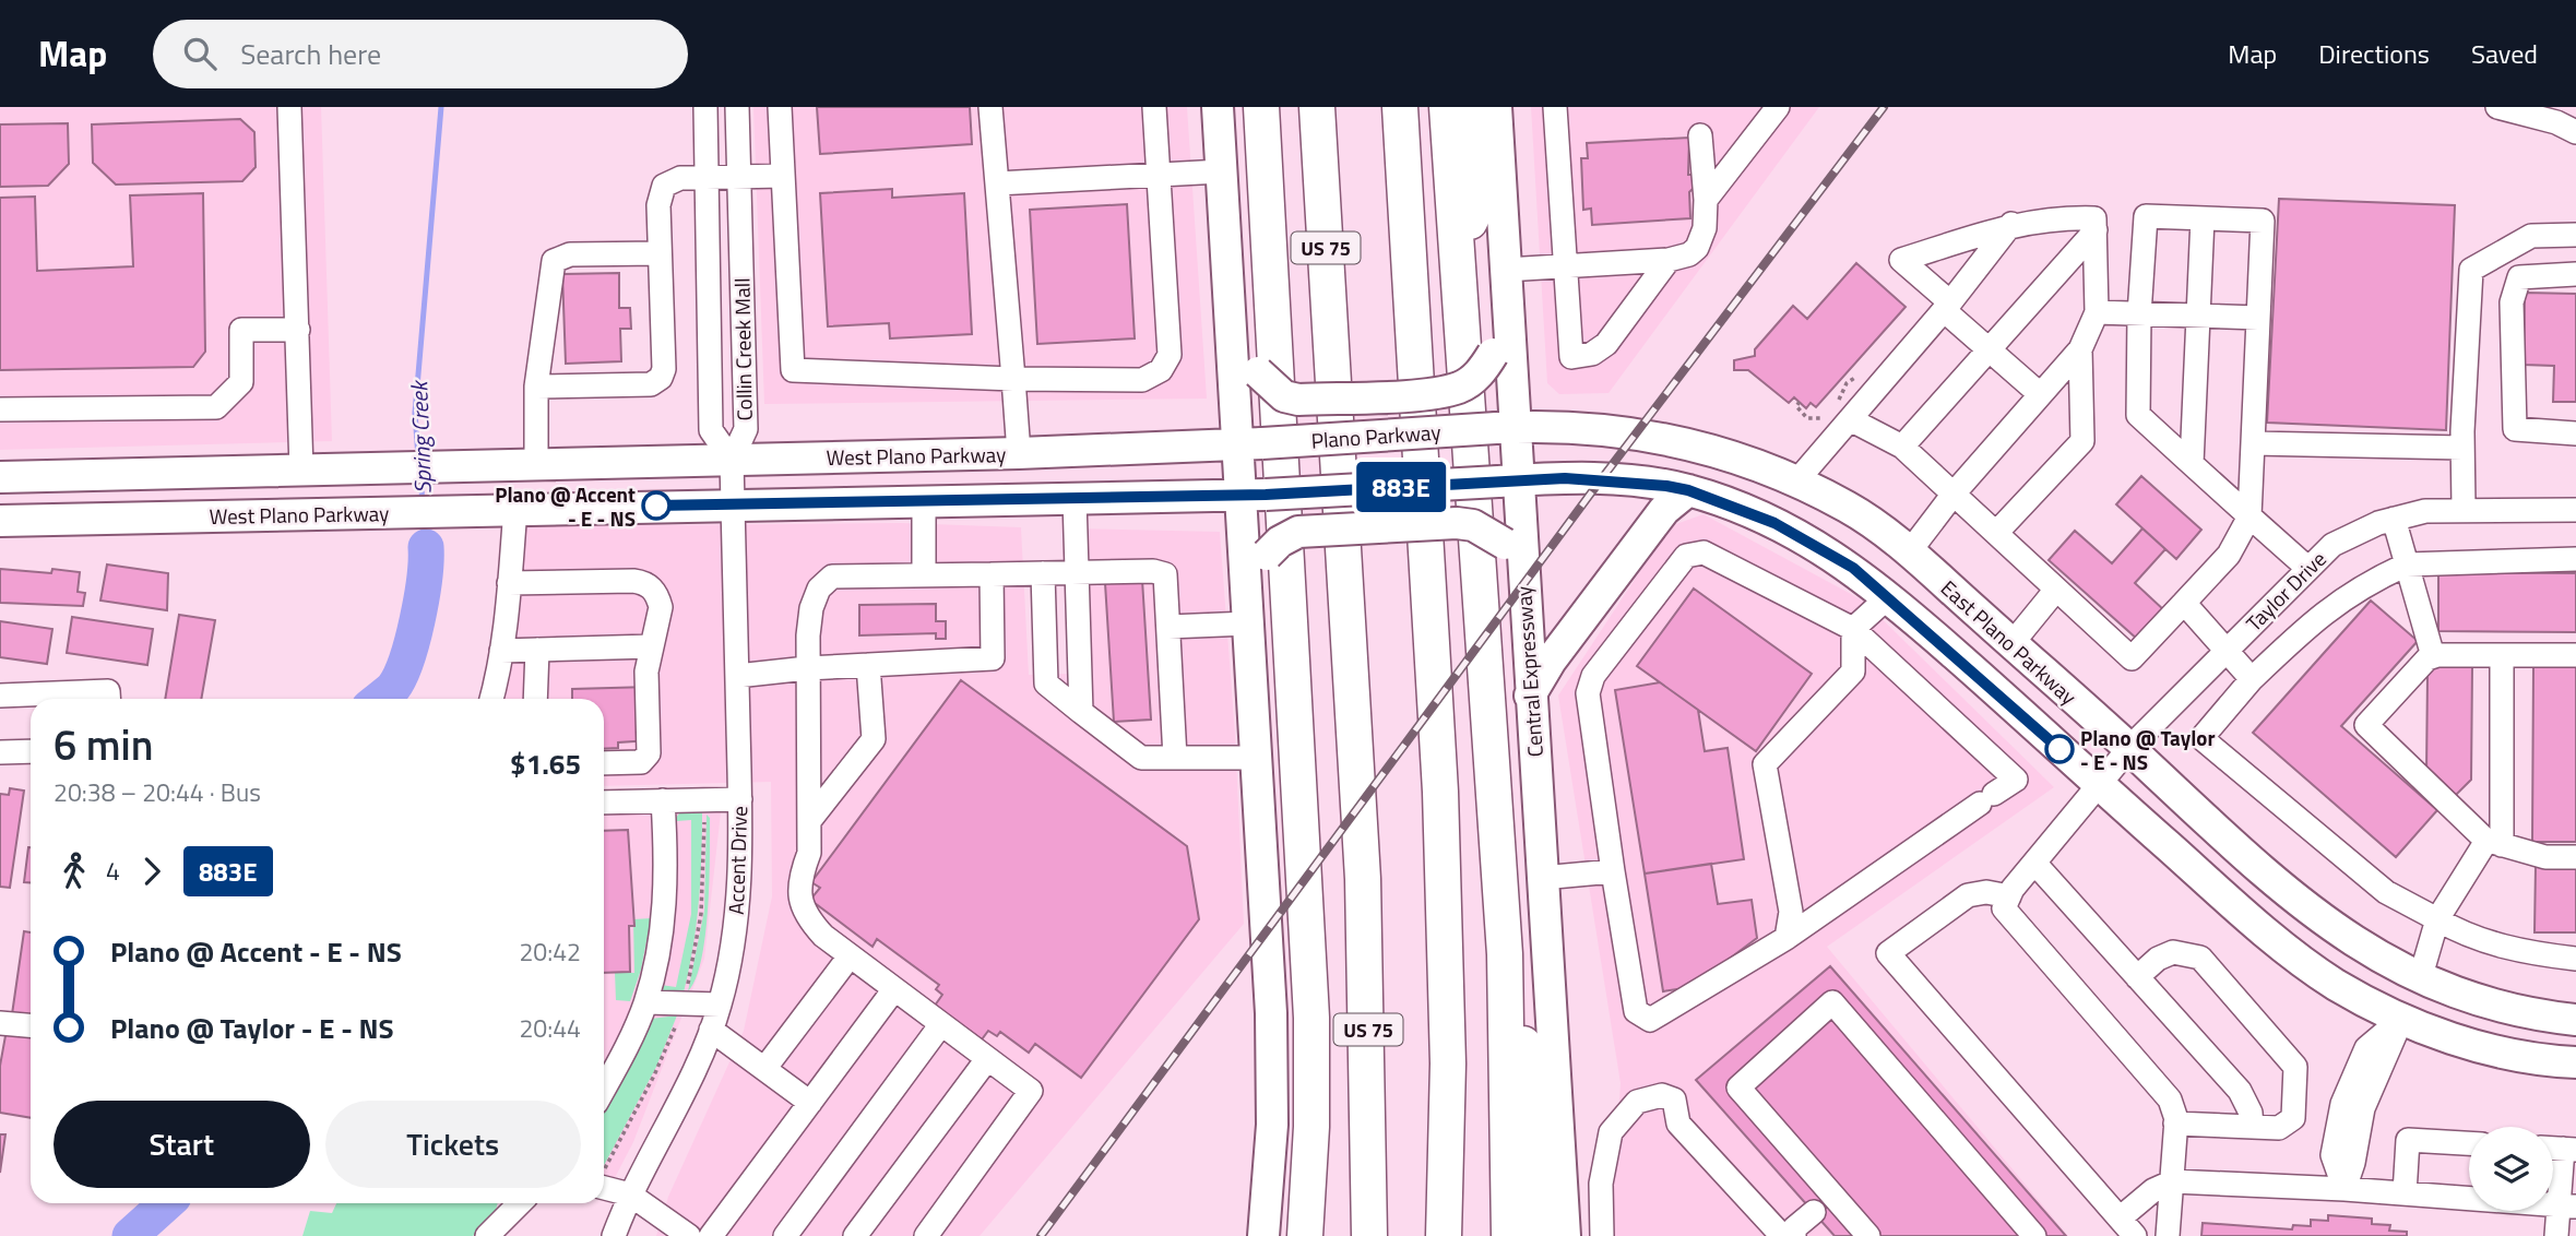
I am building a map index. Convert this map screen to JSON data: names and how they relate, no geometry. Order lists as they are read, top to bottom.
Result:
{
  "streets": {
    "highway": ["US 75"],
    "main road": [
      "Plano Parkway",
      "West Plano Parkway",
      "East Plano Parkway",
      "Central Expressway"
    ],
    "street": ["Collin Creek Mall", "Taylor Drive", "Accent Drive"]
  },
  "crossings": [
    ["Collin Creek Mall", "West Plano Parkway"],
    ["Collin Creek Mall", "Accent Drive"],
    ["Plano Parkway", "West Plano Parkway"],
    ["Plano Parkway", "East Plano Parkway"],
    ["Plano Parkway", "Central Expressway"],
    ["West Plano Parkway", "Accent Drive"],
    ["Taylor Drive", "East Plano Parkway"],
    ["East Plano Parkway", "Central Expressway"]
  ],
  "water": ["Spring Creek"],
  "places": ["Plano @ Accent - E - NS", "Plano @ Taylor - E - NS"],
  "lines": ["bus line 883E"],
  "page": {
    "header": "Map",
    "search": "Search here",
    "nav": ["Map", "Directions", "Saved"],
    "on_map": "883E",
    "heading": ["6 min", "20:38 – 20:44 · Bus", "$1.65"],
    "legs": ["4", "883E"],
    "list": [
      {
        "name": "Plano @ Accent - E - NS",
        "value": "20:42"
      },
      {
        "name": "Plano @ Taylor - E - NS",
        "value": "20:44"
      }
    ],
    "buttons": ["Start", "Tickets"]
  }
}
